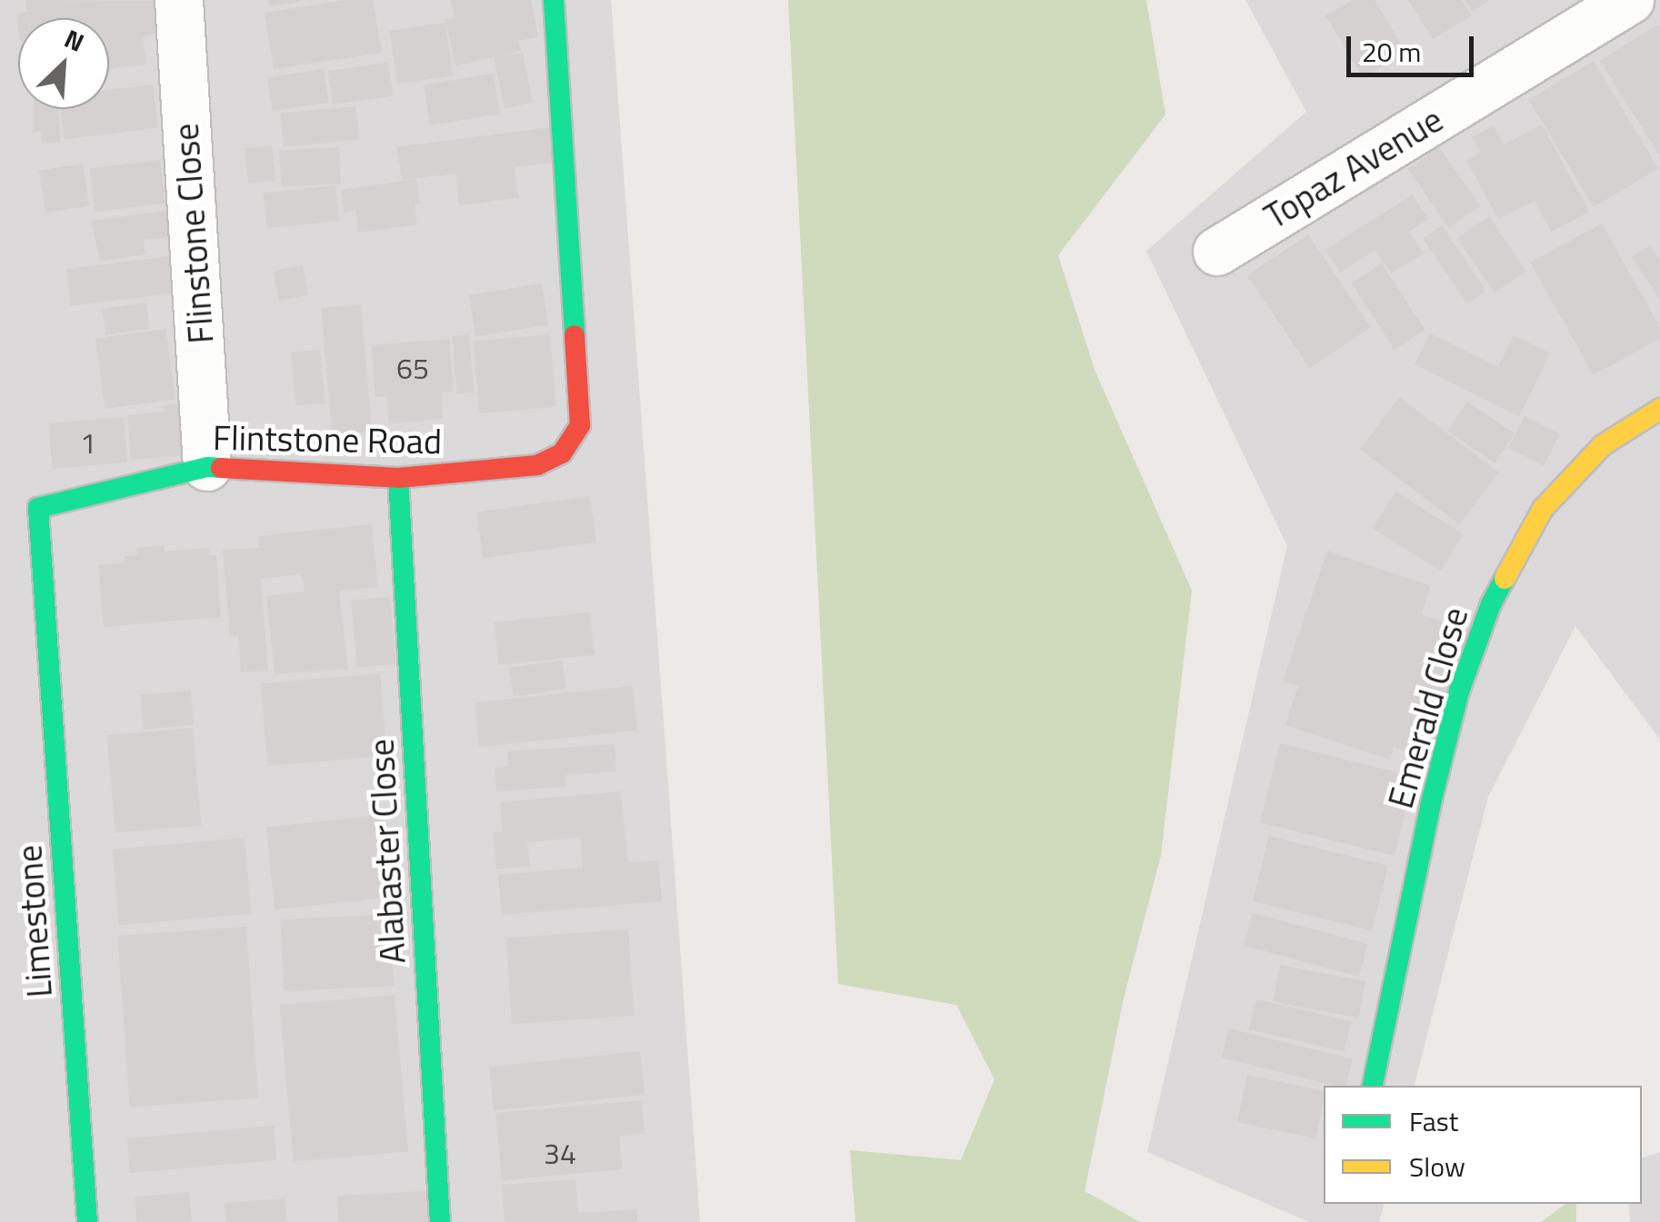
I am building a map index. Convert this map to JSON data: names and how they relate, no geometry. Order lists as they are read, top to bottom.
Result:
{
  "streets": {
    "street": [
      "Topaz Avenue",
      "Flinstone Close",
      "Flintstone Road",
      "Emerald Close",
      "Alabaster Close",
      "Limestone"
    ]
  },
  "crossings": [
    ["Flinstone Close", "Flintstone Road"],
    ["Flintstone Road", "Alabaster Close"],
    ["Flintstone Road", "Limestone"]
  ],
  "house_numbers": ["65", "1", "34"],
  "legend": ["Fast", "Slow"],
  "scale_bar": "20 m",
  "north": "top right"
}
